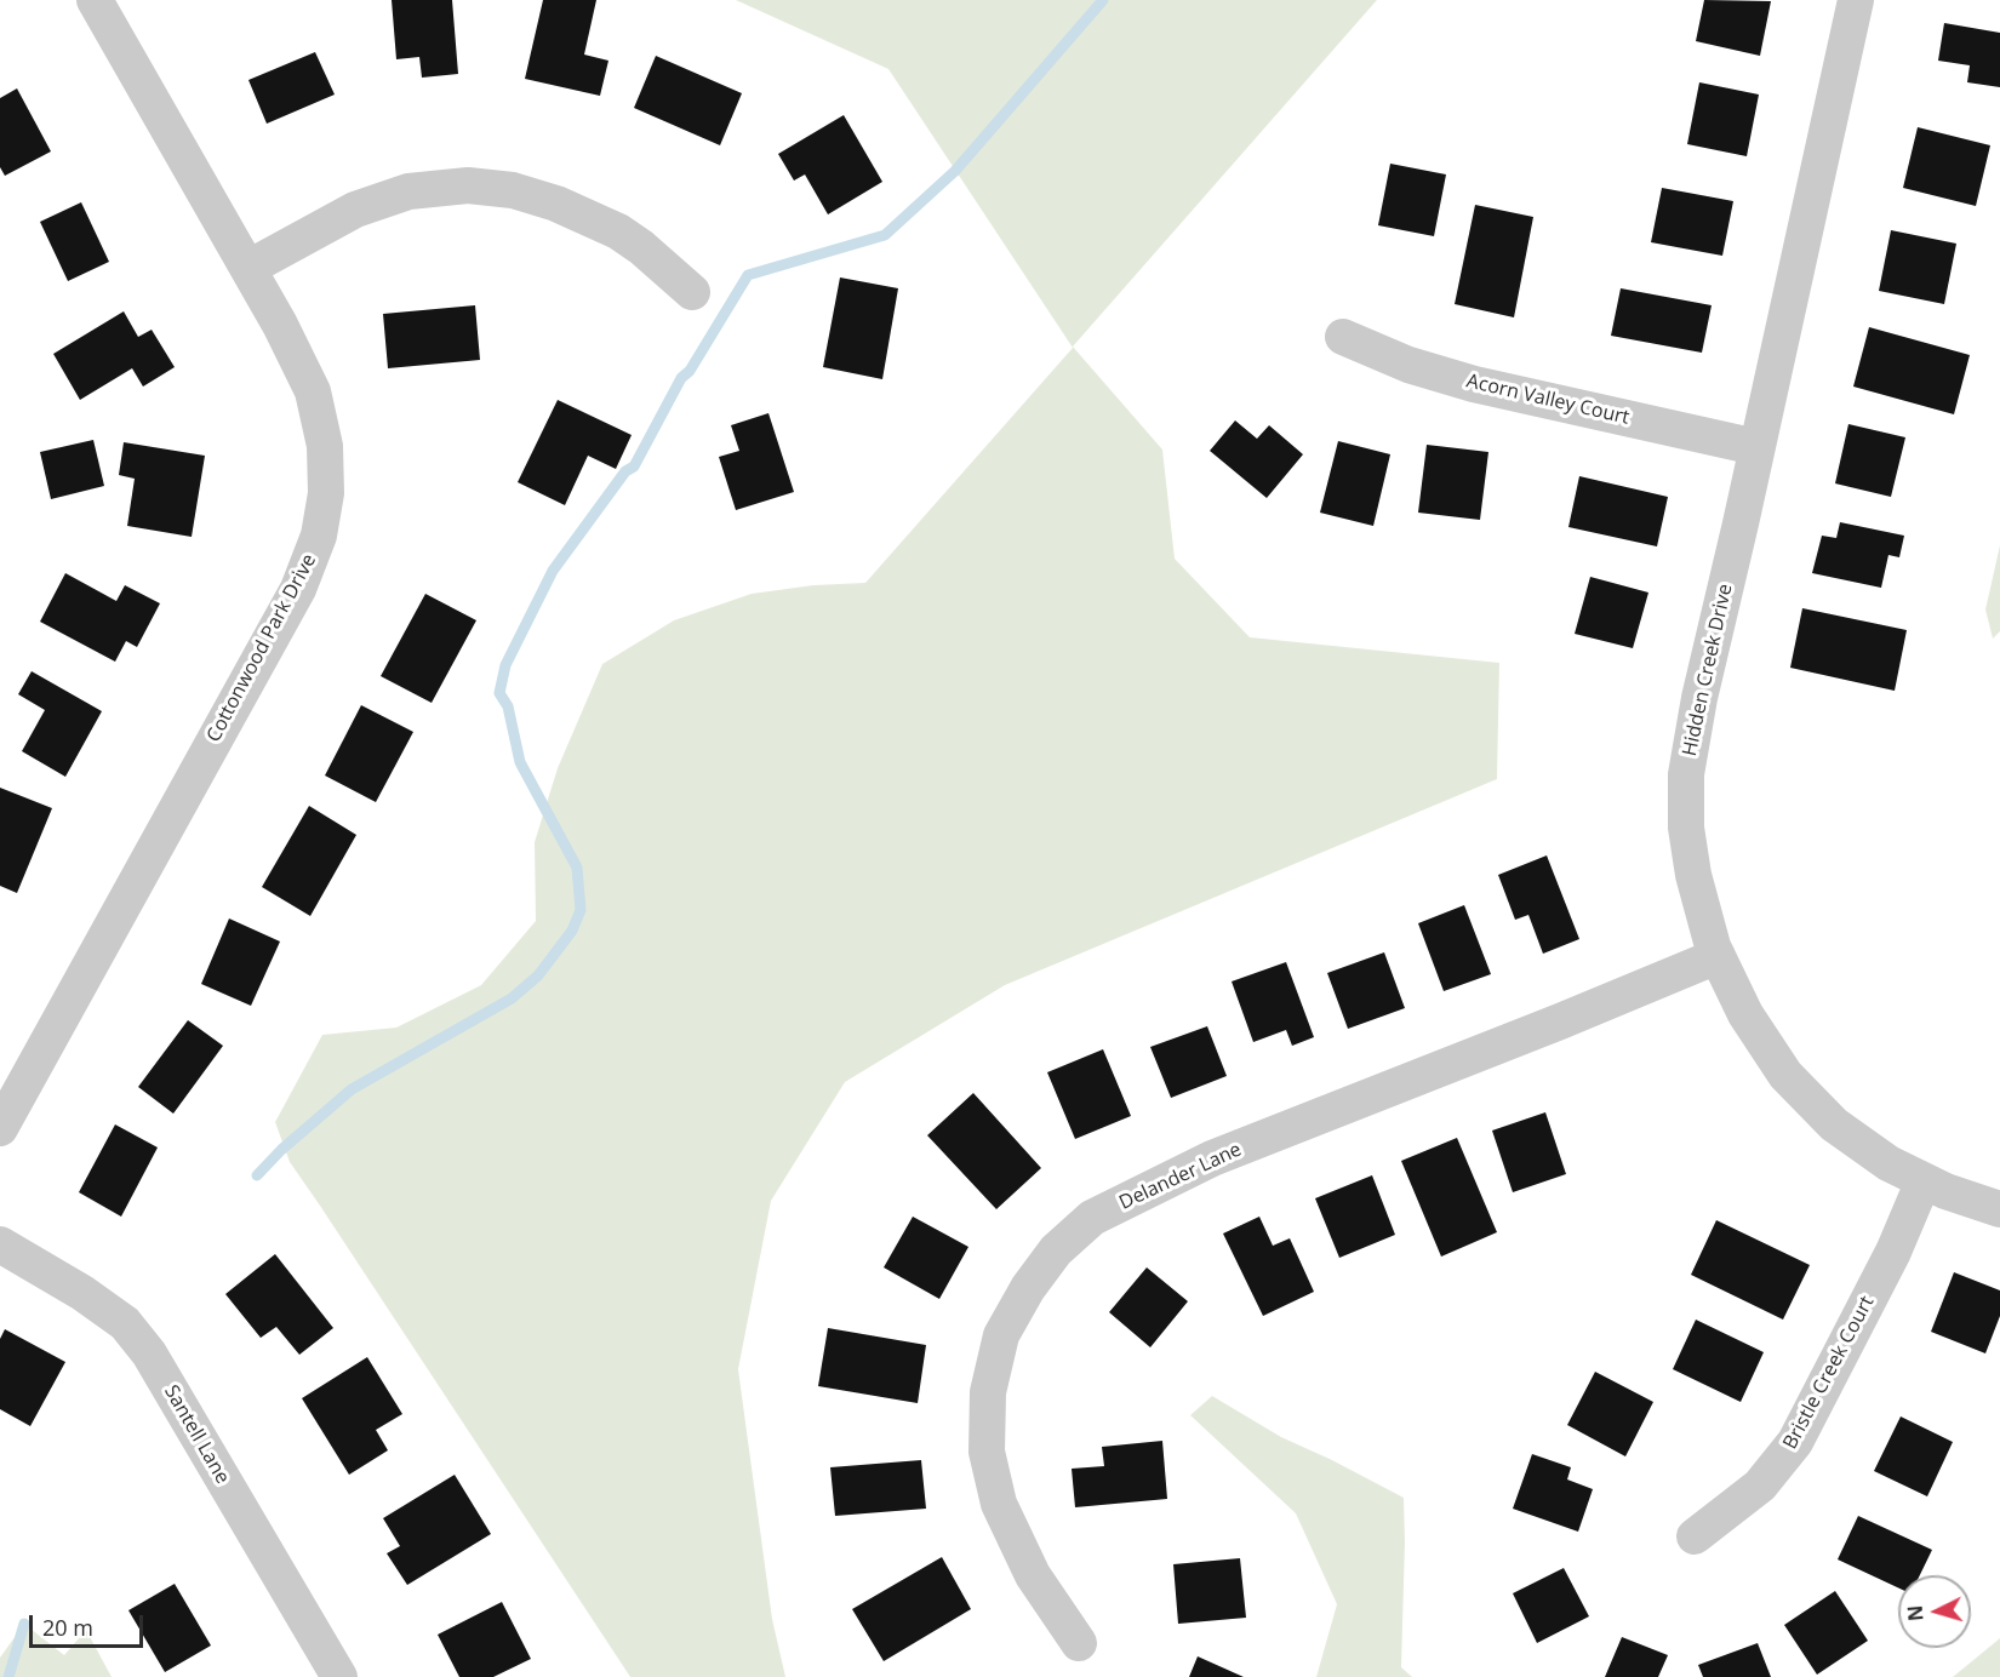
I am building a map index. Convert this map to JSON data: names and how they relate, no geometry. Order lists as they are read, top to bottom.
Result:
{
  "streets": {
    "street": [
      "Acorn Valley Court",
      "Cottonwood Park Drive",
      "Hidden Creek Drive",
      "Delander Lane",
      "Bristle Creek Court",
      "Santell Lane"
    ]
  },
  "crossings": [
    ["Acorn Valley Court", "Hidden Creek Drive"],
    ["Hidden Creek Drive", "Delander Lane"],
    ["Hidden Creek Drive", "Bristle Creek Court"]
  ],
  "scale_bar": "20 m",
  "north": "left"
}
